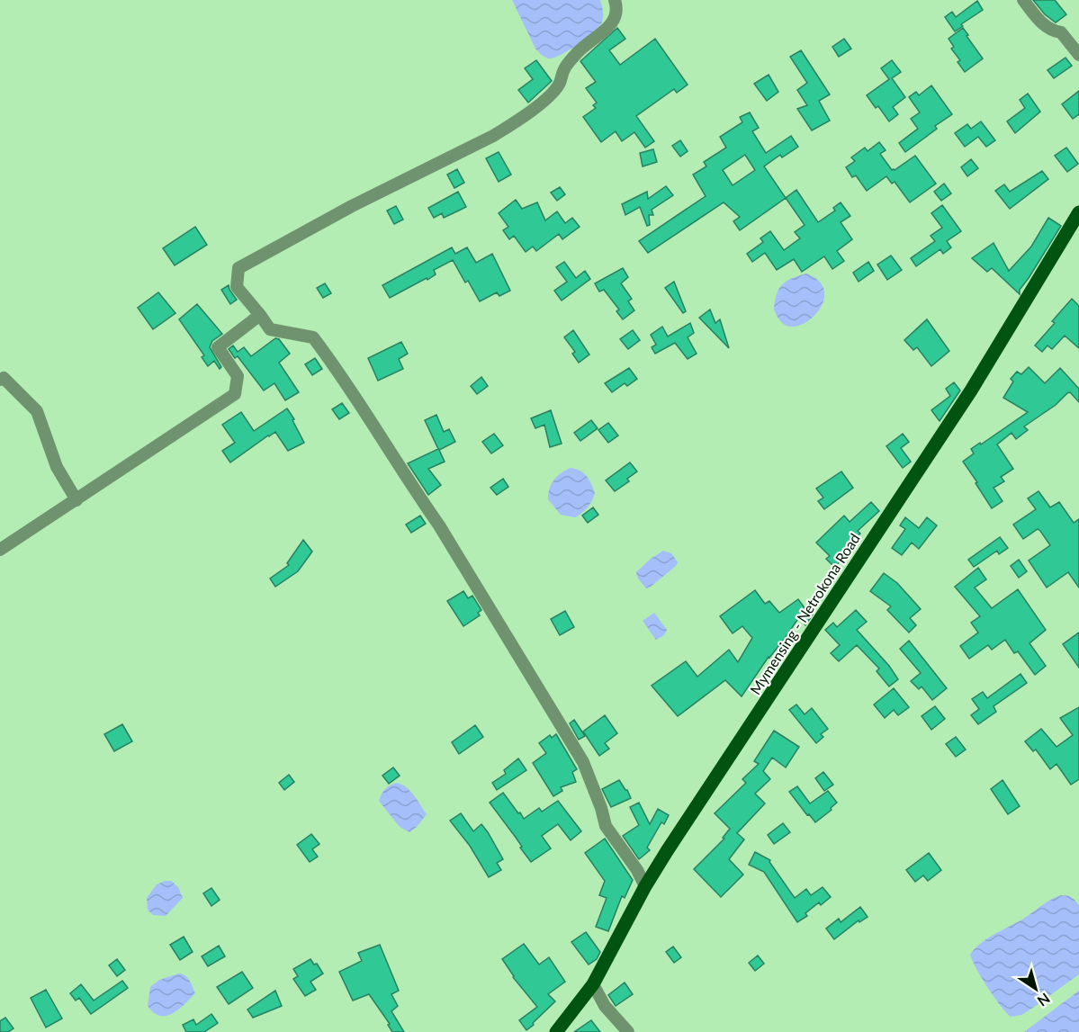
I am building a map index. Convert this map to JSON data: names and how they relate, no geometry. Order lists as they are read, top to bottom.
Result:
{
  "streets": {
    "main road": ["Mymensing - Netrokona Road"]
  },
  "north": "bottom right"
}
